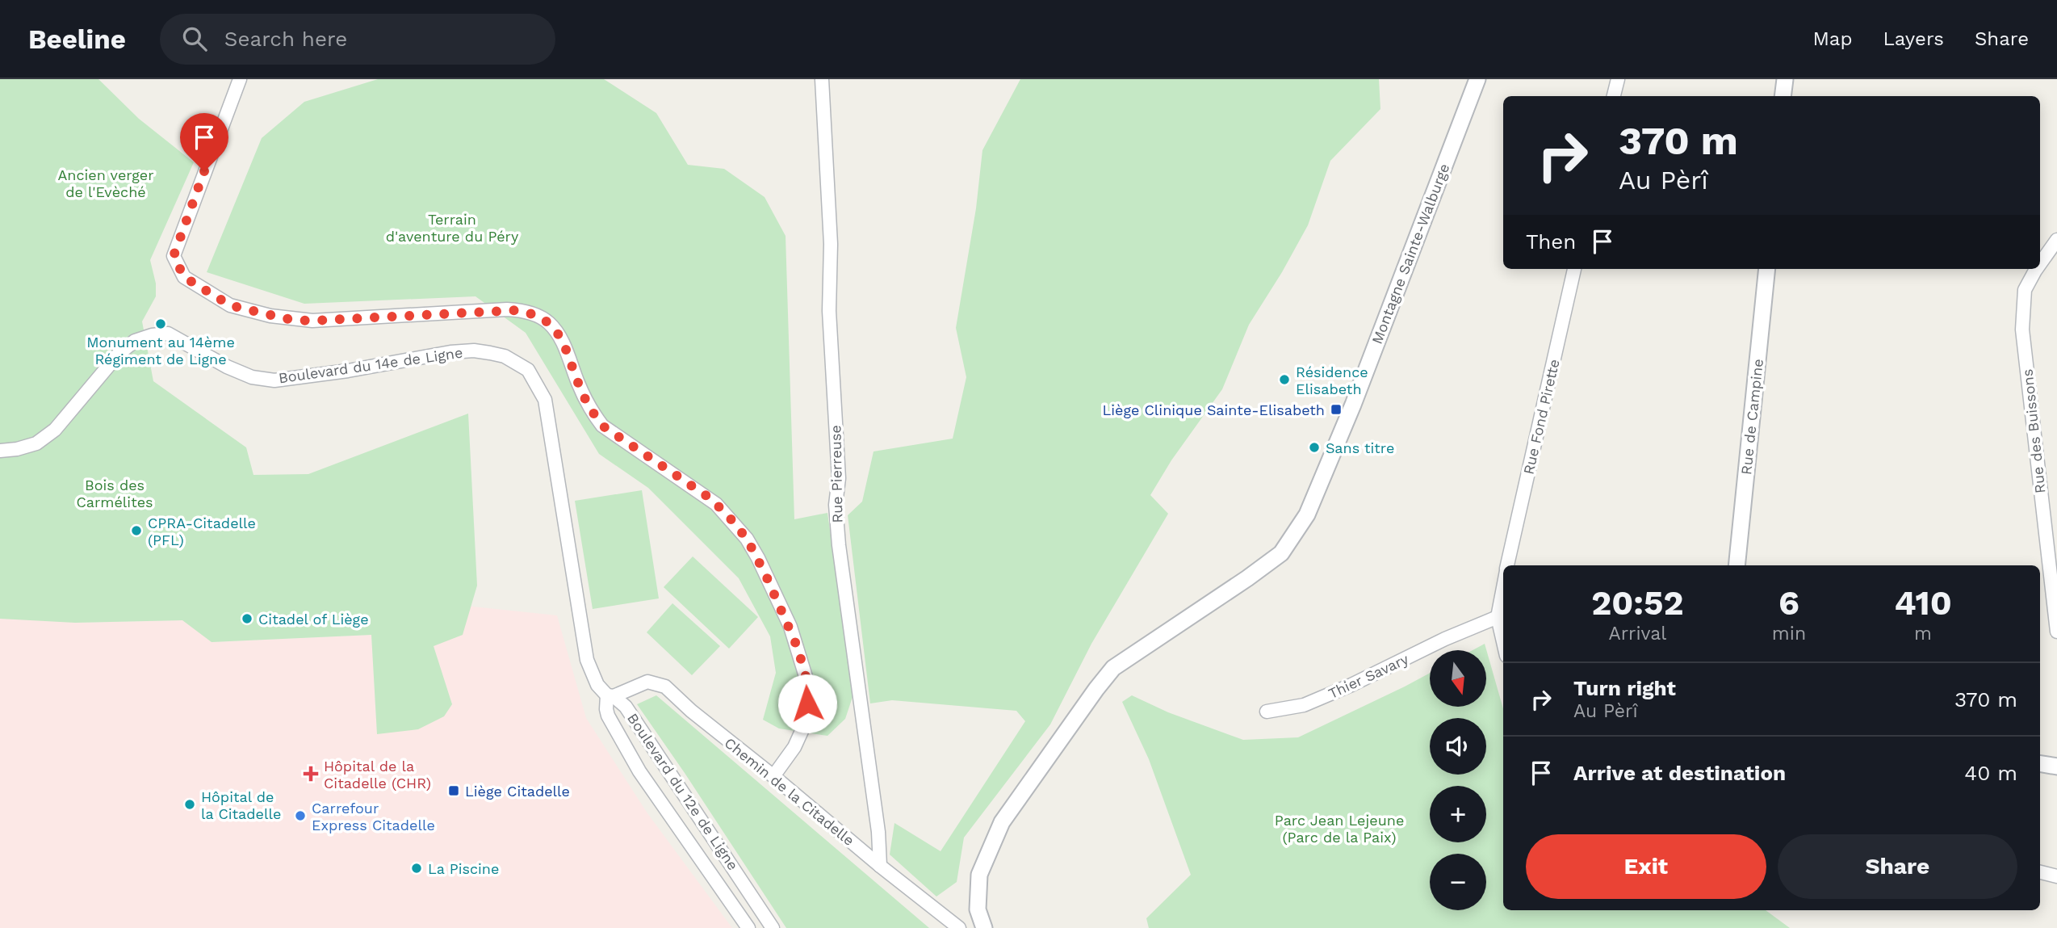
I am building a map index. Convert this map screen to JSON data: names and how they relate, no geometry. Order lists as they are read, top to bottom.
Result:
{
  "streets": {
    "street": [
      "Montagne Sainte-Walburge",
      "Boulevard du 14e de Ligne",
      "Rue Fond Pirette",
      "Rue de Campine",
      "Rue des Buissons",
      "Rue Pierreuse",
      "Thier Savary",
      "Boulevard du 12e de Ligne",
      "Chemin de la Citadelle"
    ]
  },
  "crossings": [
    ["Boulevard du 14e de Ligne", "Boulevard du 12e de Ligne"],
    ["Boulevard du 14e de Ligne", "Chemin de la Citadelle"],
    ["Rue Fond Pirette", "Thier Savary"],
    ["Rue Pierreuse", "Chemin de la Citadelle"],
    ["Boulevard du 12e de Ligne", "Chemin de la Citadelle"]
  ],
  "parks": [
    "Ancien verger de l'Evèché",
    "Terrain d'aventure du Péry",
    "Bois des Carmélites",
    "Parc Jean Lejeune (Parc de la Paix)"
  ],
  "places": {
    "other": [
      "Monument au 14ème Régiment de Ligne",
      "Résidence Elisabeth",
      "Sans titre",
      "CPRA-Citadelle (PFL)",
      "Citadel of Liège",
      "Hôpital de la Citadelle",
      "Carrefour Express Citadelle",
      "La Piscine"
    ],
    "transit": ["Liège Clinique Sainte-Elisabeth", "Liège Citadelle"],
    "health": ["Hôpital de la Citadelle (CHR)"]
  },
  "north": "bottom",
  "page": {
    "header": "Beeline",
    "search": "Search here",
    "nav": ["Map", "Layers", "Share"],
    "turn": ["370 m", "Au Pèrî"],
    "then": "Then",
    "eta": [
      "20:52",
      "Arrival",
      "6",
      "min",
      "410",
      "m"
    ],
    "map_buttons": ["+", "−"],
    "list": [
      {
        "name": "Turn right",
        "note": "Au Pèrî",
        "value": "370 m"
      },
      {
        "name": "Arrive at destination",
        "value": "40 m"
      }
    ],
    "buttons": ["Exit", "Share"]
  }
}
